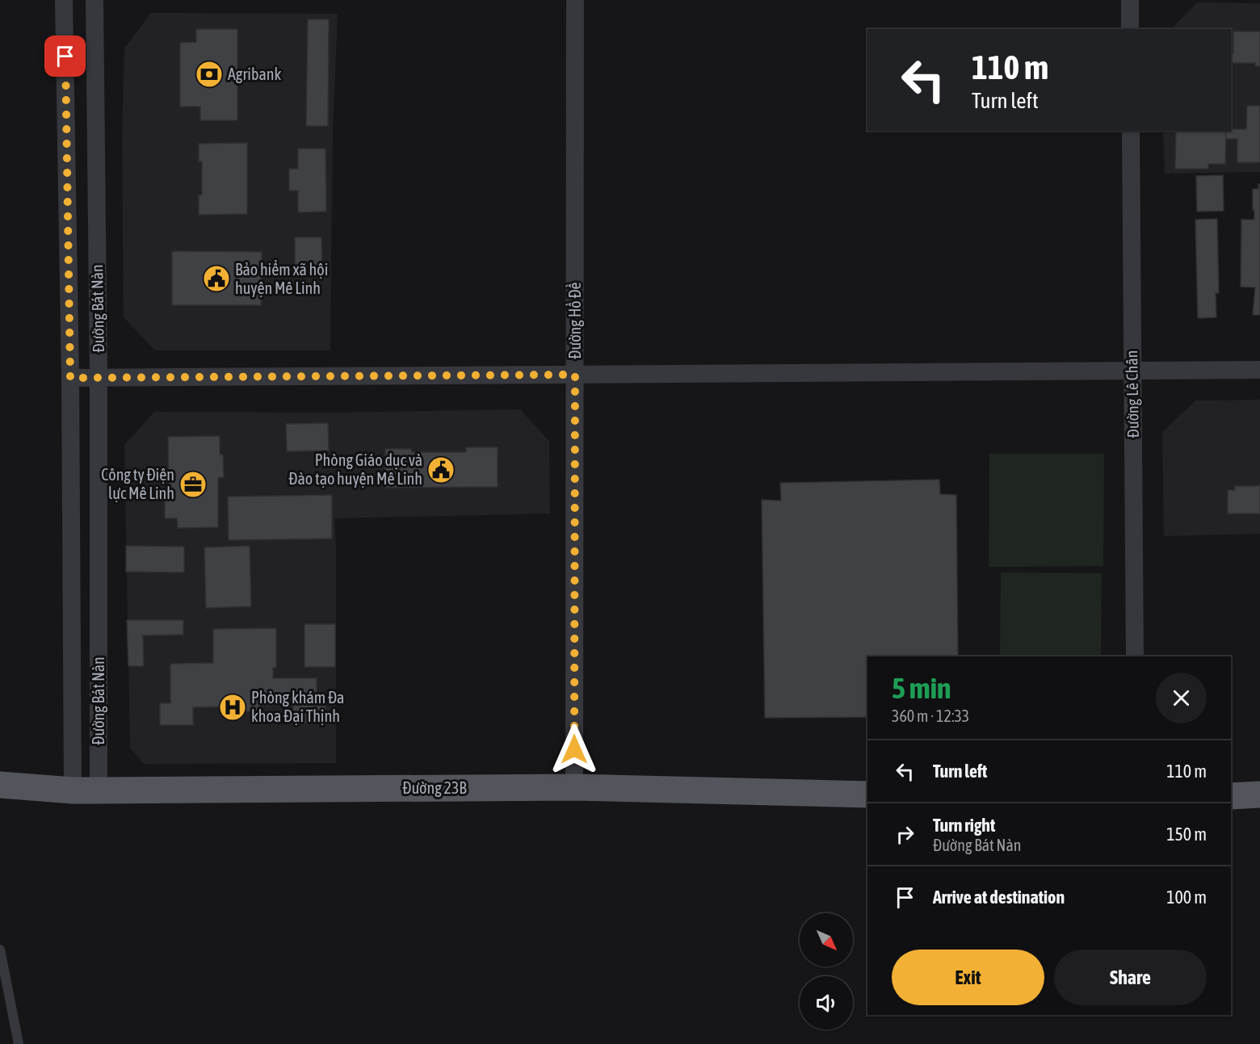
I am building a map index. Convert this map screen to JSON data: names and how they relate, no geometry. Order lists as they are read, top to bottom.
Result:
{
  "streets": {
    "main road": ["Đường 23B"],
    "street": ["Đường Bát Nàn", "Đường Hồ Đề", "Đường Lê Chân"]
  },
  "crossings": [
    ["Đường Bát Nàn", "Đường 23B"],
    ["Đường Hồ Đề", "Đường 23B"]
  ],
  "places": {
    "bank": ["Agribank"],
    "public building": ["Bảo hiểm xã hội huyện Mê Linh", "Phòng Giáo dục và Đào tạo huyện Mê Linh"],
    "office": ["Công ty Điện lực Mê Linh"],
    "hospital": ["Phòng khám Đa khoa Đại Thịnh"]
  },
  "north": "bottom right",
  "page": {
    "turn": ["110 m", "Turn left"],
    "heading": ["5 min", "360 m · 12:33"],
    "list": [
      {
        "name": "Turn left",
        "value": "110 m"
      },
      {
        "name": "Turn right",
        "note": "Đường Bát Nàn",
        "value": "150 m"
      },
      {
        "name": "Arrive at destination",
        "value": "100 m"
      }
    ],
    "buttons": ["Exit", "Share"]
  }
}
